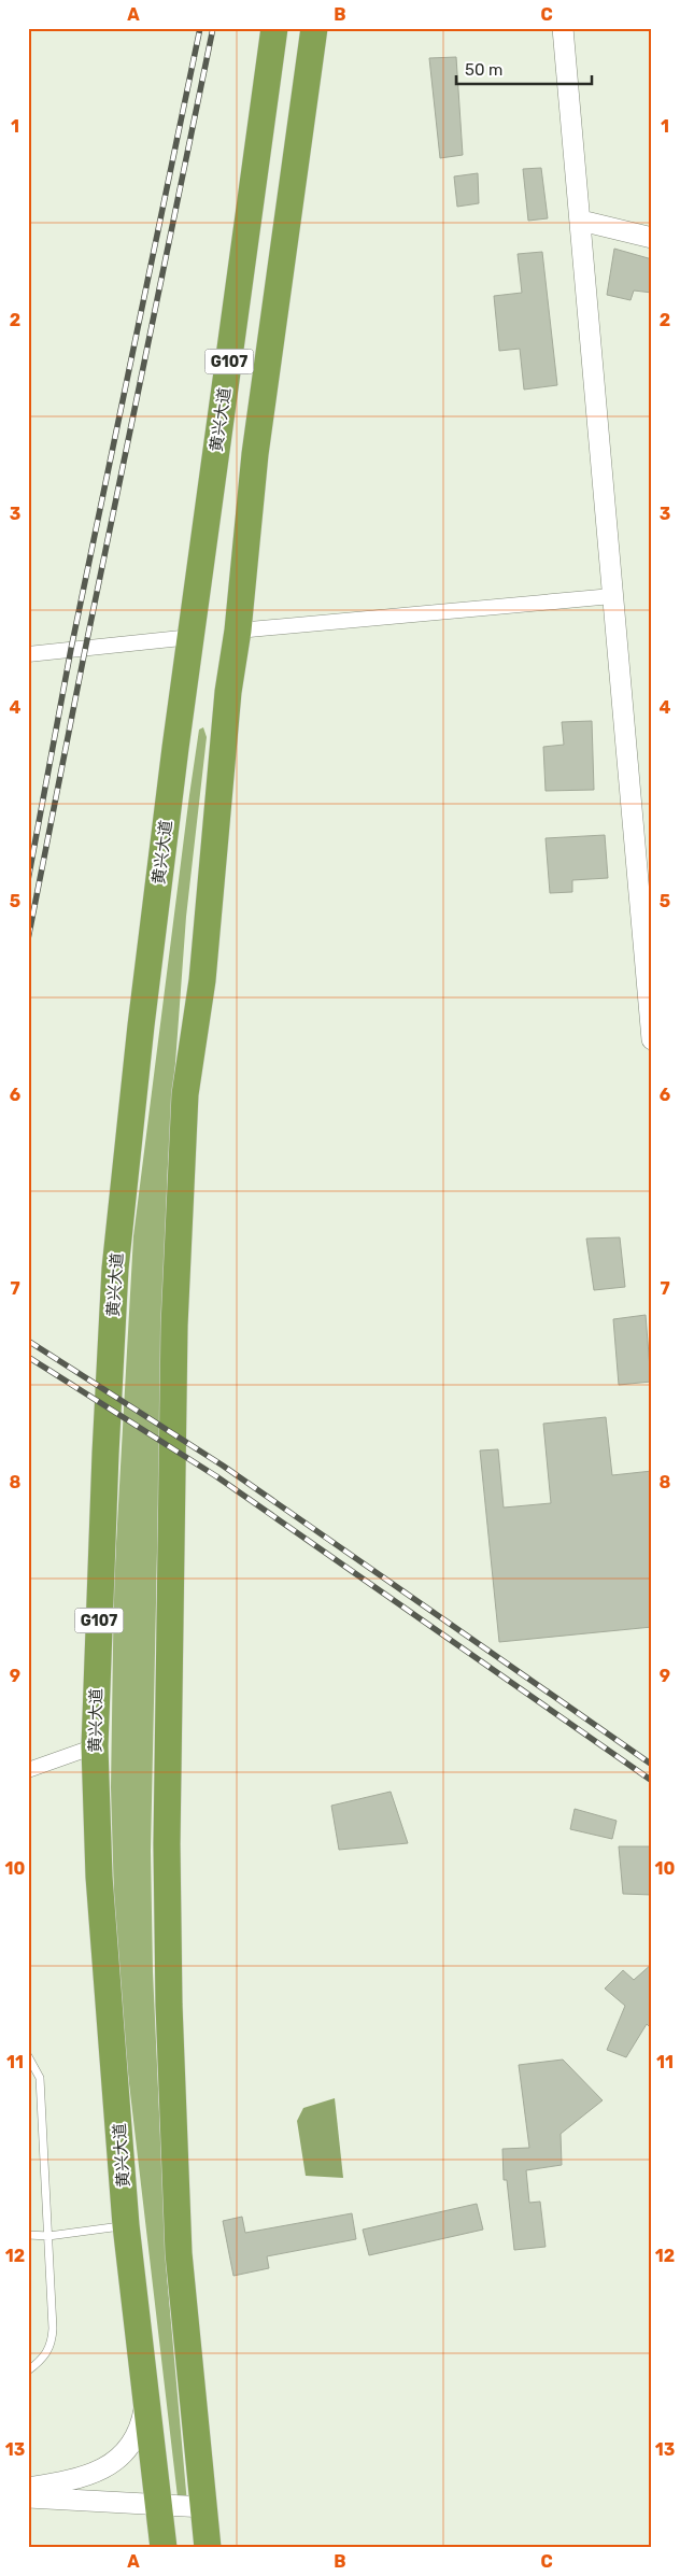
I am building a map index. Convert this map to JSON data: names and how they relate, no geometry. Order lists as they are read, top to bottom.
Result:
{
  "streets": {
    "highway": ["G107", "黄兴大道"]
  },
  "scale_bar": "50 m",
  "grid": {
    "columns": ["A", "B", "C"],
    "rows": [
      "1",
      "2",
      "3",
      "4",
      "5",
      "6",
      "7",
      "8",
      "9",
      "10",
      "11",
      "12",
      "13"
    ]
  }
}
